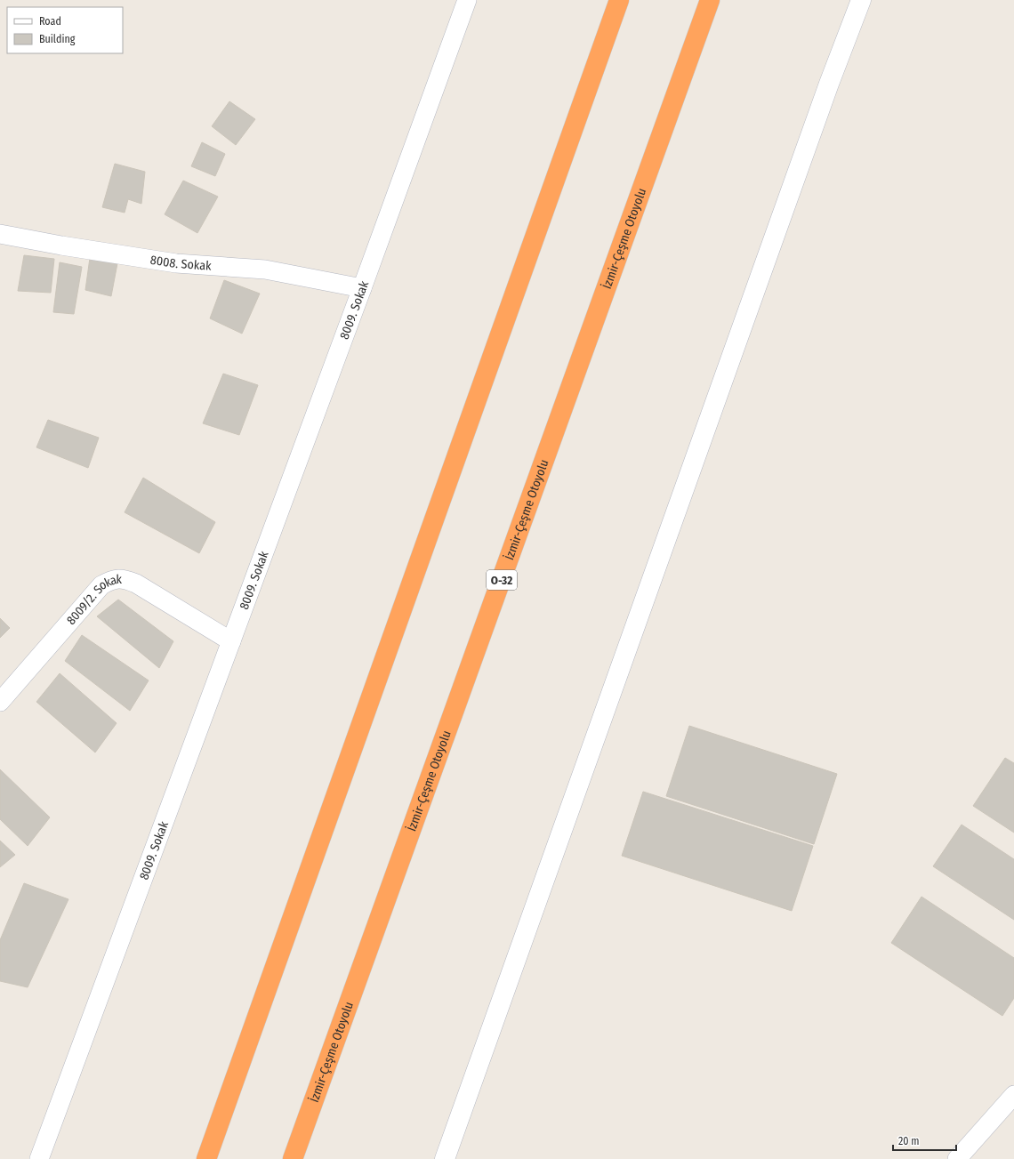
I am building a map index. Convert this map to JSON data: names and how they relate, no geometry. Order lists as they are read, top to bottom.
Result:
{
  "streets": {
    "highway": ["İzmir-Çeşme Otoyolu", "O-32"],
    "street": ["8008. Sokak", "8009. Sokak", "8009/2. Sokak"]
  },
  "crossings": [
    ["8008. Sokak", "8009. Sokak"],
    ["8009. Sokak", "8009/2. Sokak"]
  ],
  "legend": ["Road", "Building"],
  "scale_bar": "20 m"
}
